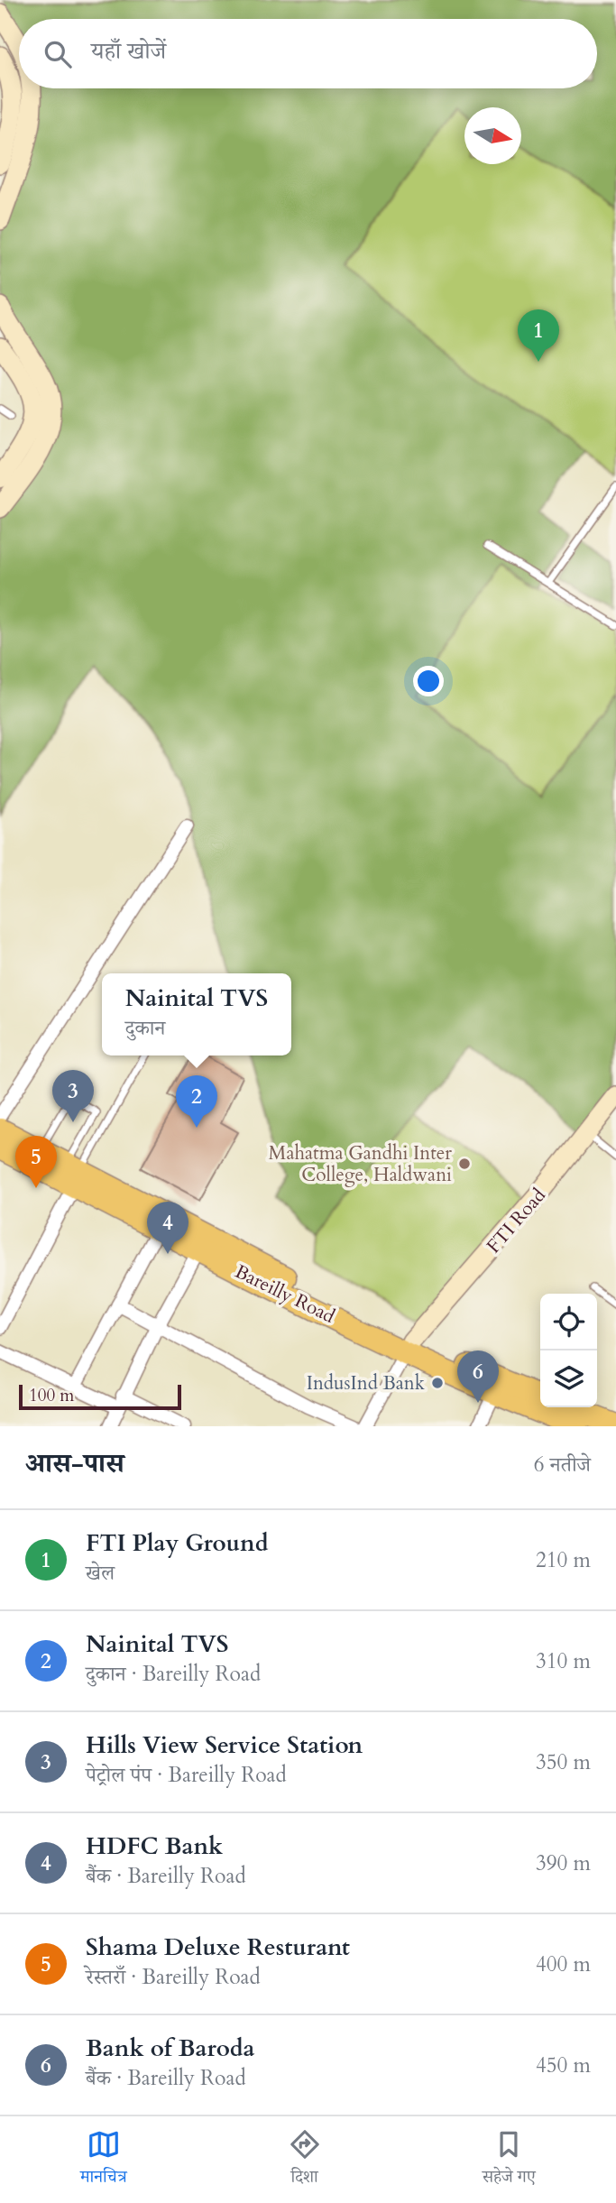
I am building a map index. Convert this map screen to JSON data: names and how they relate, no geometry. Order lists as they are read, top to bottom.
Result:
{
  "streets": {
    "highway": ["Bareilly Road"],
    "main road": ["FTI Road"]
  },
  "crossings": [
    ["FTI Road", "Bareilly Road"]
  ],
  "places": ["Mahatma Gandhi Inter College, Haldwani", "IndusInd Bank"],
  "scale_bar": "100 m",
  "north": "right",
  "page": {
    "search": "यहाँ खोजें",
    "pins": [
      "1",
      "3",
      "2",
      "5",
      "4",
      "6"
    ],
    "popup": ["Nainital TVS", "दुकान"],
    "scale": "100 m",
    "heading": ["आस-पास", "6 नतीजे"],
    "list": [
      {
        "mark": "1",
        "name": "FTI Play Ground",
        "note": "खेल",
        "value": "210 m"
      },
      {
        "mark": "2",
        "name": "Nainital TVS",
        "note": "दुकान · Bareilly Road",
        "value": "310 m"
      },
      {
        "mark": "3",
        "name": "Hills View Service Station",
        "note": "पेट्रोल पंप · Bareilly Road",
        "value": "350 m"
      },
      {
        "mark": "4",
        "name": "HDFC Bank",
        "note": "बैंक · Bareilly Road",
        "value": "390 m"
      },
      {
        "mark": "5",
        "name": "Shama Deluxe Resturant",
        "note": "रेस्तराँ · Bareilly Road",
        "value": "400 m"
      },
      {
        "mark": "6",
        "name": "Bank of Baroda",
        "note": "बैंक · Bareilly Road",
        "value": "450 m"
      }
    ],
    "nav": ["मानचित्र", "दिशा", "सहेजे गए"]
  }
}
